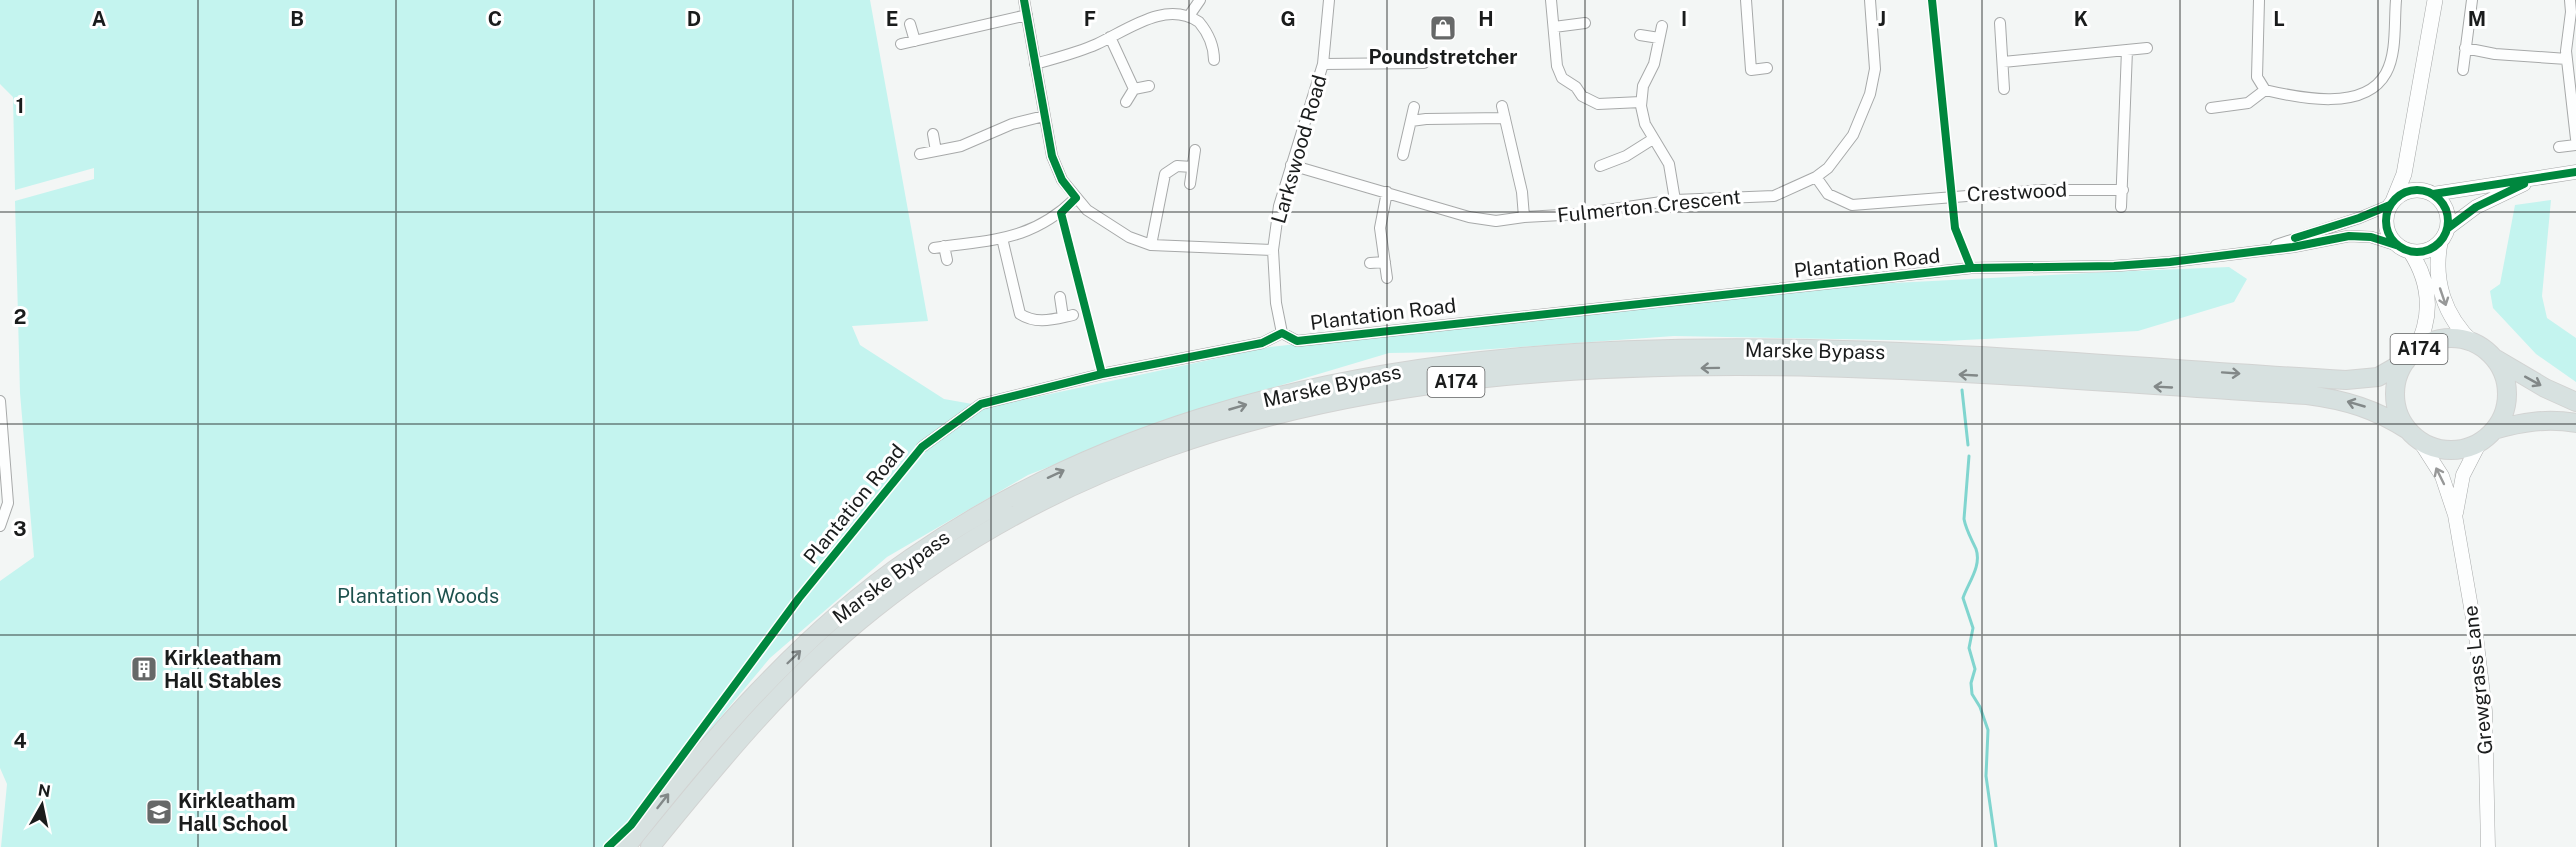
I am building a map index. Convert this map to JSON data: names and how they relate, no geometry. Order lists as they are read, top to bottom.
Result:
{
  "streets": {
    "main road": ["A174", "Marske Bypass"],
    "street": [
      "Larkswood Road",
      "Crestwood",
      "Fulmerton Crescent",
      "Plantation Road",
      "Grewgrass Lane"
    ]
  },
  "crossings": [
    ["Larkswood Road", "Fulmerton Crescent"],
    ["Larkswood Road", "Plantation Road"],
    ["Crestwood", "Fulmerton Crescent"],
    ["A174", "Marske Bypass"],
    ["A174", "Grewgrass Lane"],
    ["Marske Bypass", "Grewgrass Lane"]
  ],
  "parks": ["Plantation Woods"],
  "places": {
    "shop": ["Poundstretcher"],
    "building": ["Kirkleatham Hall Stables"],
    "school or university": ["Kirkleatham Hall School"]
  },
  "north": "top",
  "grid": {
    "columns": [
      "A",
      "B",
      "C",
      "D",
      "E",
      "F",
      "G",
      "H",
      "I",
      "J",
      "K",
      "L",
      "M"
    ],
    "rows": [
      "1",
      "2",
      "3",
      "4"
    ]
  }
}
